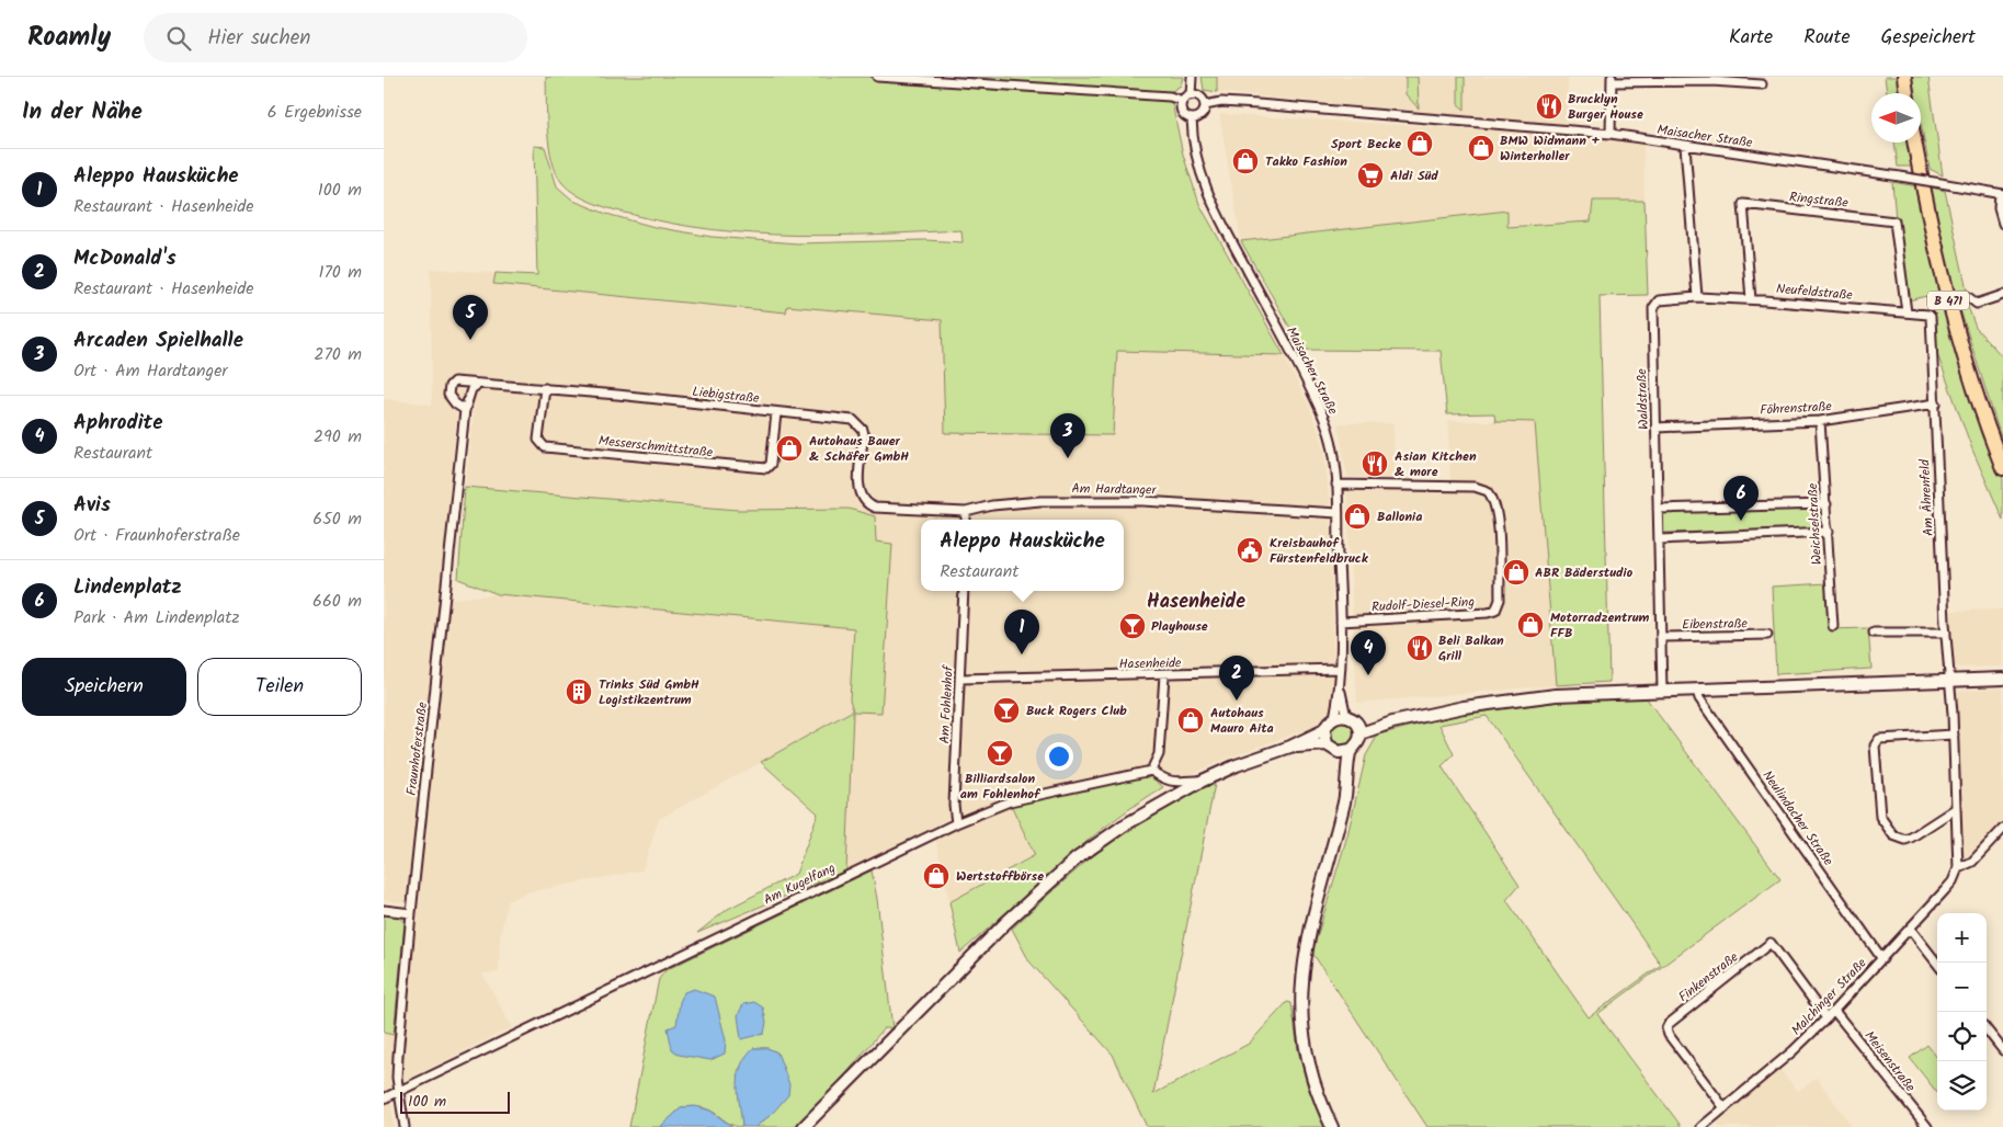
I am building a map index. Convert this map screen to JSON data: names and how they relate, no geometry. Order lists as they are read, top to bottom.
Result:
{
  "streets": {
    "highway": ["B 471"],
    "street": [
      "Maisacher Straße",
      "Ringstraße",
      "Neufeldstraße",
      "Liebigstraße",
      "Waldstraße",
      "Föhrenstraße",
      "Messerschmittstraße",
      "Am Hardtanger",
      "Am Ährenfeld",
      "Weichselstraße",
      "Rudolf-Diesel-Ring",
      "Eibenstraße",
      "Hasenheide",
      "Am Fohlenhof",
      "Fraunhoferstraße",
      "Neulindacher Straße",
      "Am Kugelfang",
      "Finkenstraße",
      "Malchinger Straße",
      "Meisenstraße"
    ]
  },
  "crossings": [
    ["Maisacher Straße", "Am Hardtanger"],
    ["Maisacher Straße", "Rudolf-Diesel-Ring"],
    ["Maisacher Straße", "Hasenheide"],
    ["Ringstraße", "Neufeldstraße"],
    ["Neufeldstraße", "Waldstraße"],
    ["Neufeldstraße", "Am Ährenfeld"],
    ["Liebigstraße", "Messerschmittstraße"],
    ["Liebigstraße", "Am Hardtanger"],
    ["Liebigstraße", "Fraunhoferstraße"],
    ["Waldstraße", "Föhrenstraße"],
    ["Waldstraße", "Eibenstraße"],
    ["Föhrenstraße", "Am Ährenfeld"],
    ["Föhrenstraße", "Weichselstraße"],
    ["Hasenheide", "Am Fohlenhof"],
    ["Am Fohlenhof", "Am Kugelfang"],
    ["Fraunhoferstraße", "Am Kugelfang"],
    ["Neulindacher Straße", "Malchinger Straße"],
    ["Finkenstraße", "Malchinger Straße"],
    ["Malchinger Straße", "Meisenstraße"]
  ],
  "districts": ["Hasenheide"],
  "places": {
    "restaurant": ["Brucklyn Burger House", "Asian Kitchen & more", "Beli Balkan Grill"],
    "shop": [
      "Sport Becke",
      "BMW Widmann + Winterholler",
      "Takko Fashion",
      "Autohaus Bauer & Schäfer GmbH",
      "Ballonia",
      "ABR Bäderstudio",
      "Motorradzentrum FFB",
      "Autohaus Mauro Aita",
      "Wertstoffbörse"
    ],
    "supermarket": ["Aldi Süd"],
    "public building": ["Kreisbauhof Fürstenfeldbruck"],
    "bar": ["Playhouse", "Buck Rogers Club", "Billiardsalon am Fohlenhof"],
    "building": ["Trinks Süd GmbH Logistikzentrum"]
  },
  "scale_bar": "100 m",
  "north": "left",
  "page": {
    "header": "Roamly",
    "search": "Hier suchen",
    "nav": ["Karte", "Route", "Gespeichert"],
    "heading": ["In der Nähe", "6 Ergebnisse"],
    "list": [
      {
        "mark": "1",
        "name": "Aleppo Hausküche",
        "note": "Restaurant · Hasenheide",
        "value": "100 m"
      },
      {
        "mark": "2",
        "name": "McDonald's",
        "note": "Restaurant · Hasenheide",
        "value": "170 m"
      },
      {
        "mark": "3",
        "name": "Arcaden Spielhalle",
        "note": "Ort · Am Hardtanger",
        "value": "270 m"
      },
      {
        "mark": "4",
        "name": "Aphrodite",
        "note": "Restaurant",
        "value": "290 m"
      },
      {
        "mark": "5",
        "name": "Avis",
        "note": "Ort · Fraunhoferstraße",
        "value": "650 m"
      },
      {
        "mark": "6",
        "name": "Lindenplatz",
        "note": "Park · Am Lindenplatz",
        "value": "660 m"
      }
    ],
    "pins": [
      "5",
      "3",
      "6",
      "1",
      "4",
      "2"
    ],
    "popup": ["Aleppo Hausküche", "Restaurant"],
    "buttons": ["Speichern", "Teilen"],
    "map_buttons": ["+", "−"],
    "scale": "100 m"
  }
}
